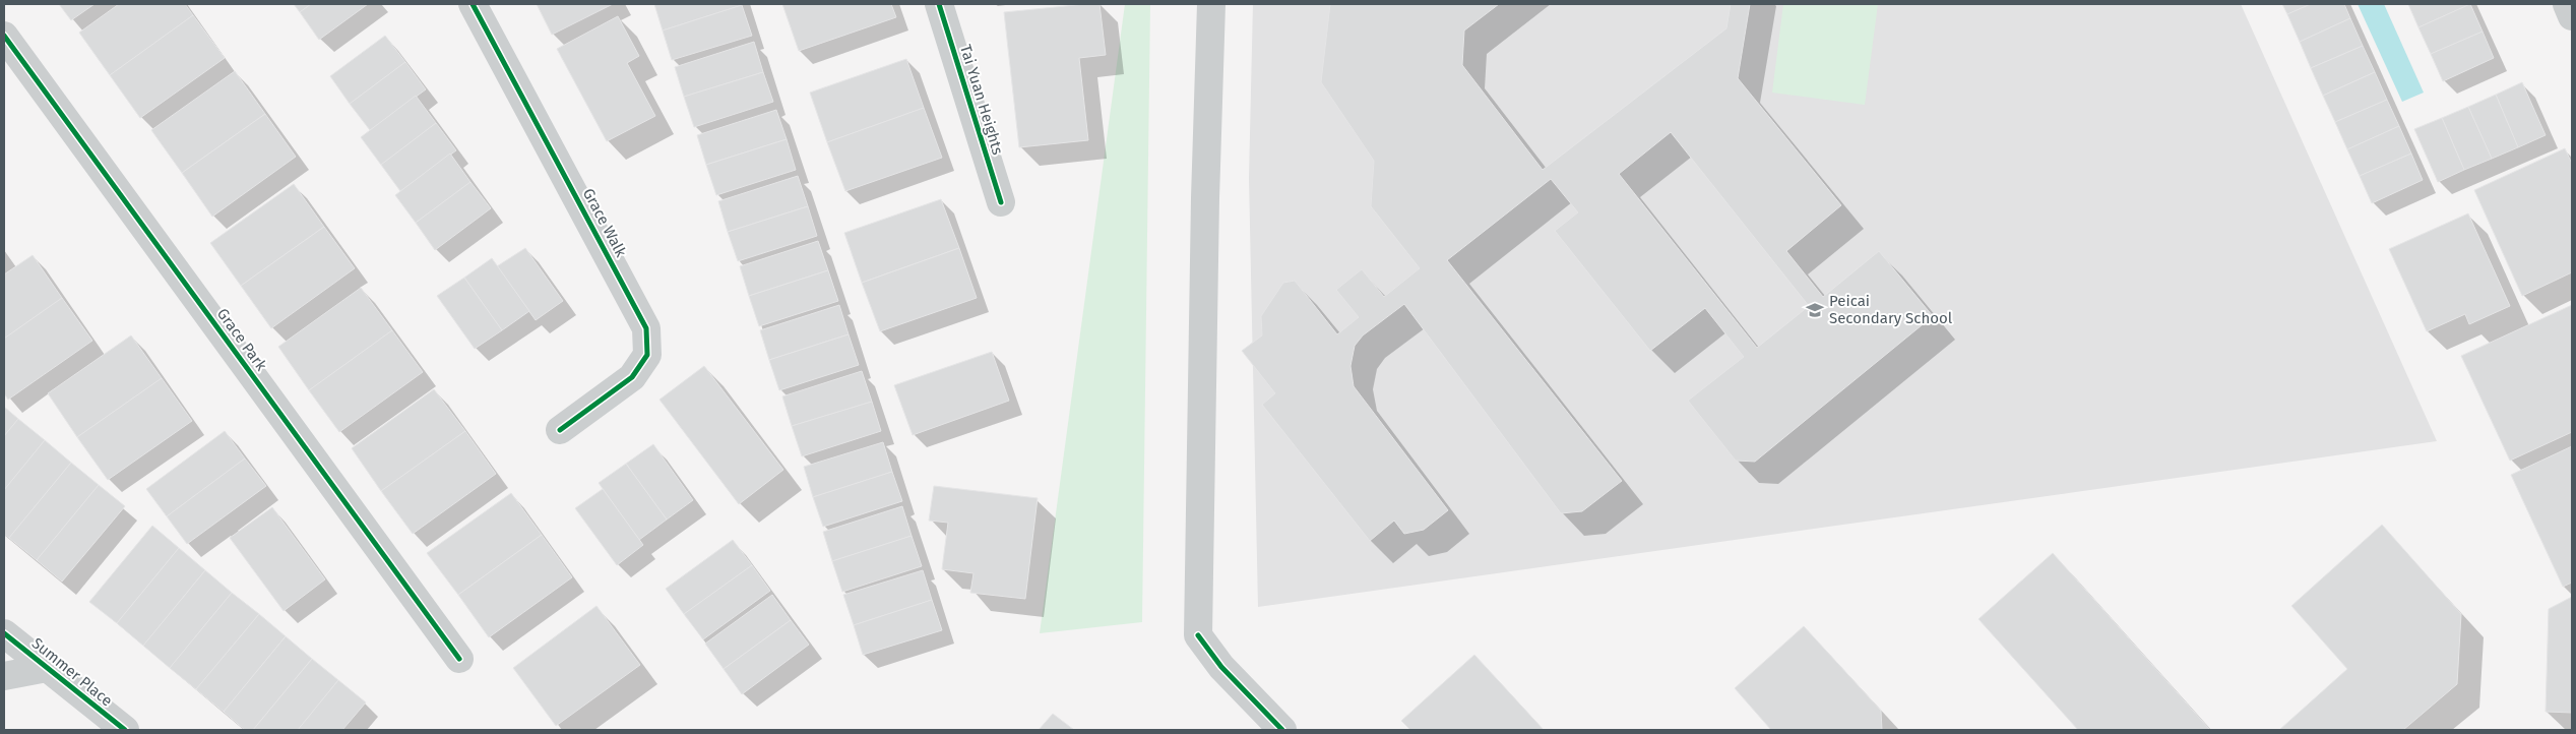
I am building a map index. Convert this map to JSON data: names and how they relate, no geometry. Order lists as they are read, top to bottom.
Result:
{
  "streets": {
    "street": [
      "Tai Yuan Heights",
      "Grace Walk",
      "Grace Park",
      "Summer Place"
    ]
  },
  "places": {
    "school or university": ["Peicai Secondary School"]
  }
}
